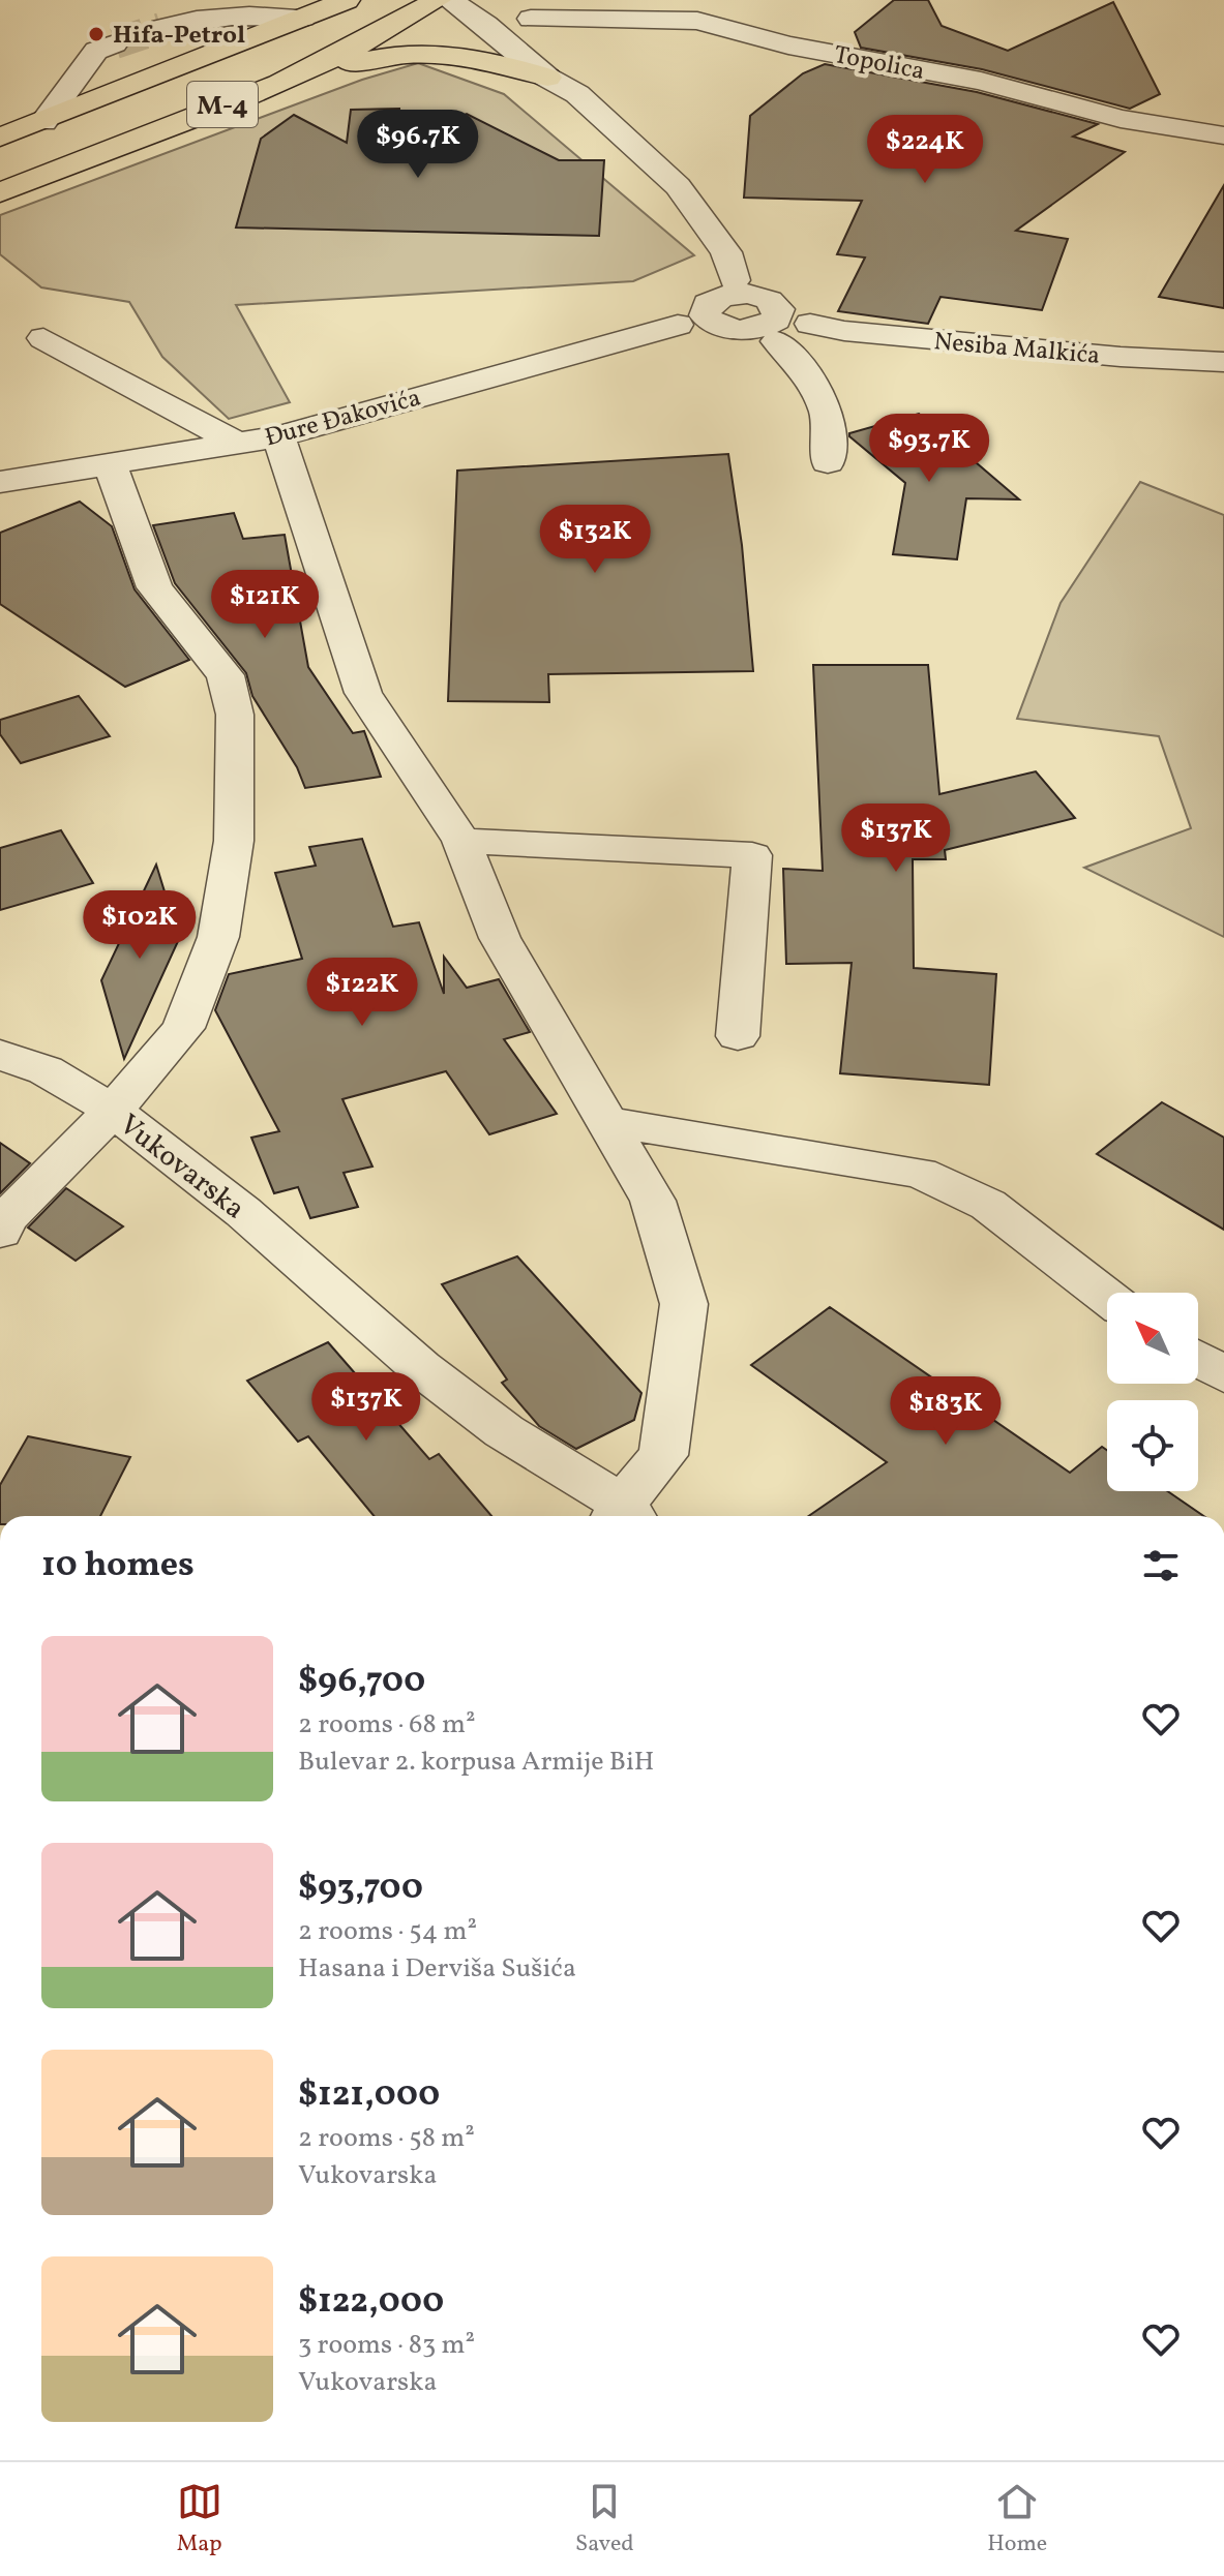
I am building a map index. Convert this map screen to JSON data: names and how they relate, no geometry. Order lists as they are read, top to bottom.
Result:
{
  "streets": {
    "main road": ["M-4"],
    "street": [
      "Topolica",
      "Nesiba Malkića",
      "Đure Đakovića",
      "Vukovarska"
    ]
  },
  "crossings": [
    ["Nesiba Malkića", "Đure Đakovića"],
    ["Đure Đakovića", "Vukovarska"]
  ],
  "places": ["Hifa-Petrol"],
  "north": "top left",
  "page": {
    "price": [
      "$96.7K",
      "$224K",
      "$93.7K",
      "$132K",
      "$121K",
      "$137K",
      "$102K",
      "$122K",
      "$137K",
      "$183K"
    ],
    "heading": "10 homes",
    "list": [
      {
        "name": "$96,700",
        "note": "2 rooms · 68 m² · Bulevar 2. korpusa Armije BiH"
      },
      {
        "name": "$93,700",
        "note": "2 rooms · 54 m² · Hasana i Derviša Sušića"
      },
      {
        "name": "$121,000",
        "note": "2 rooms · 58 m² · Vukovarska"
      },
      {
        "name": "$122,000",
        "note": "3 rooms · 83 m² · Vukovarska"
      }
    ],
    "tabs": ["Map", "Saved", "Home"]
  }
}
